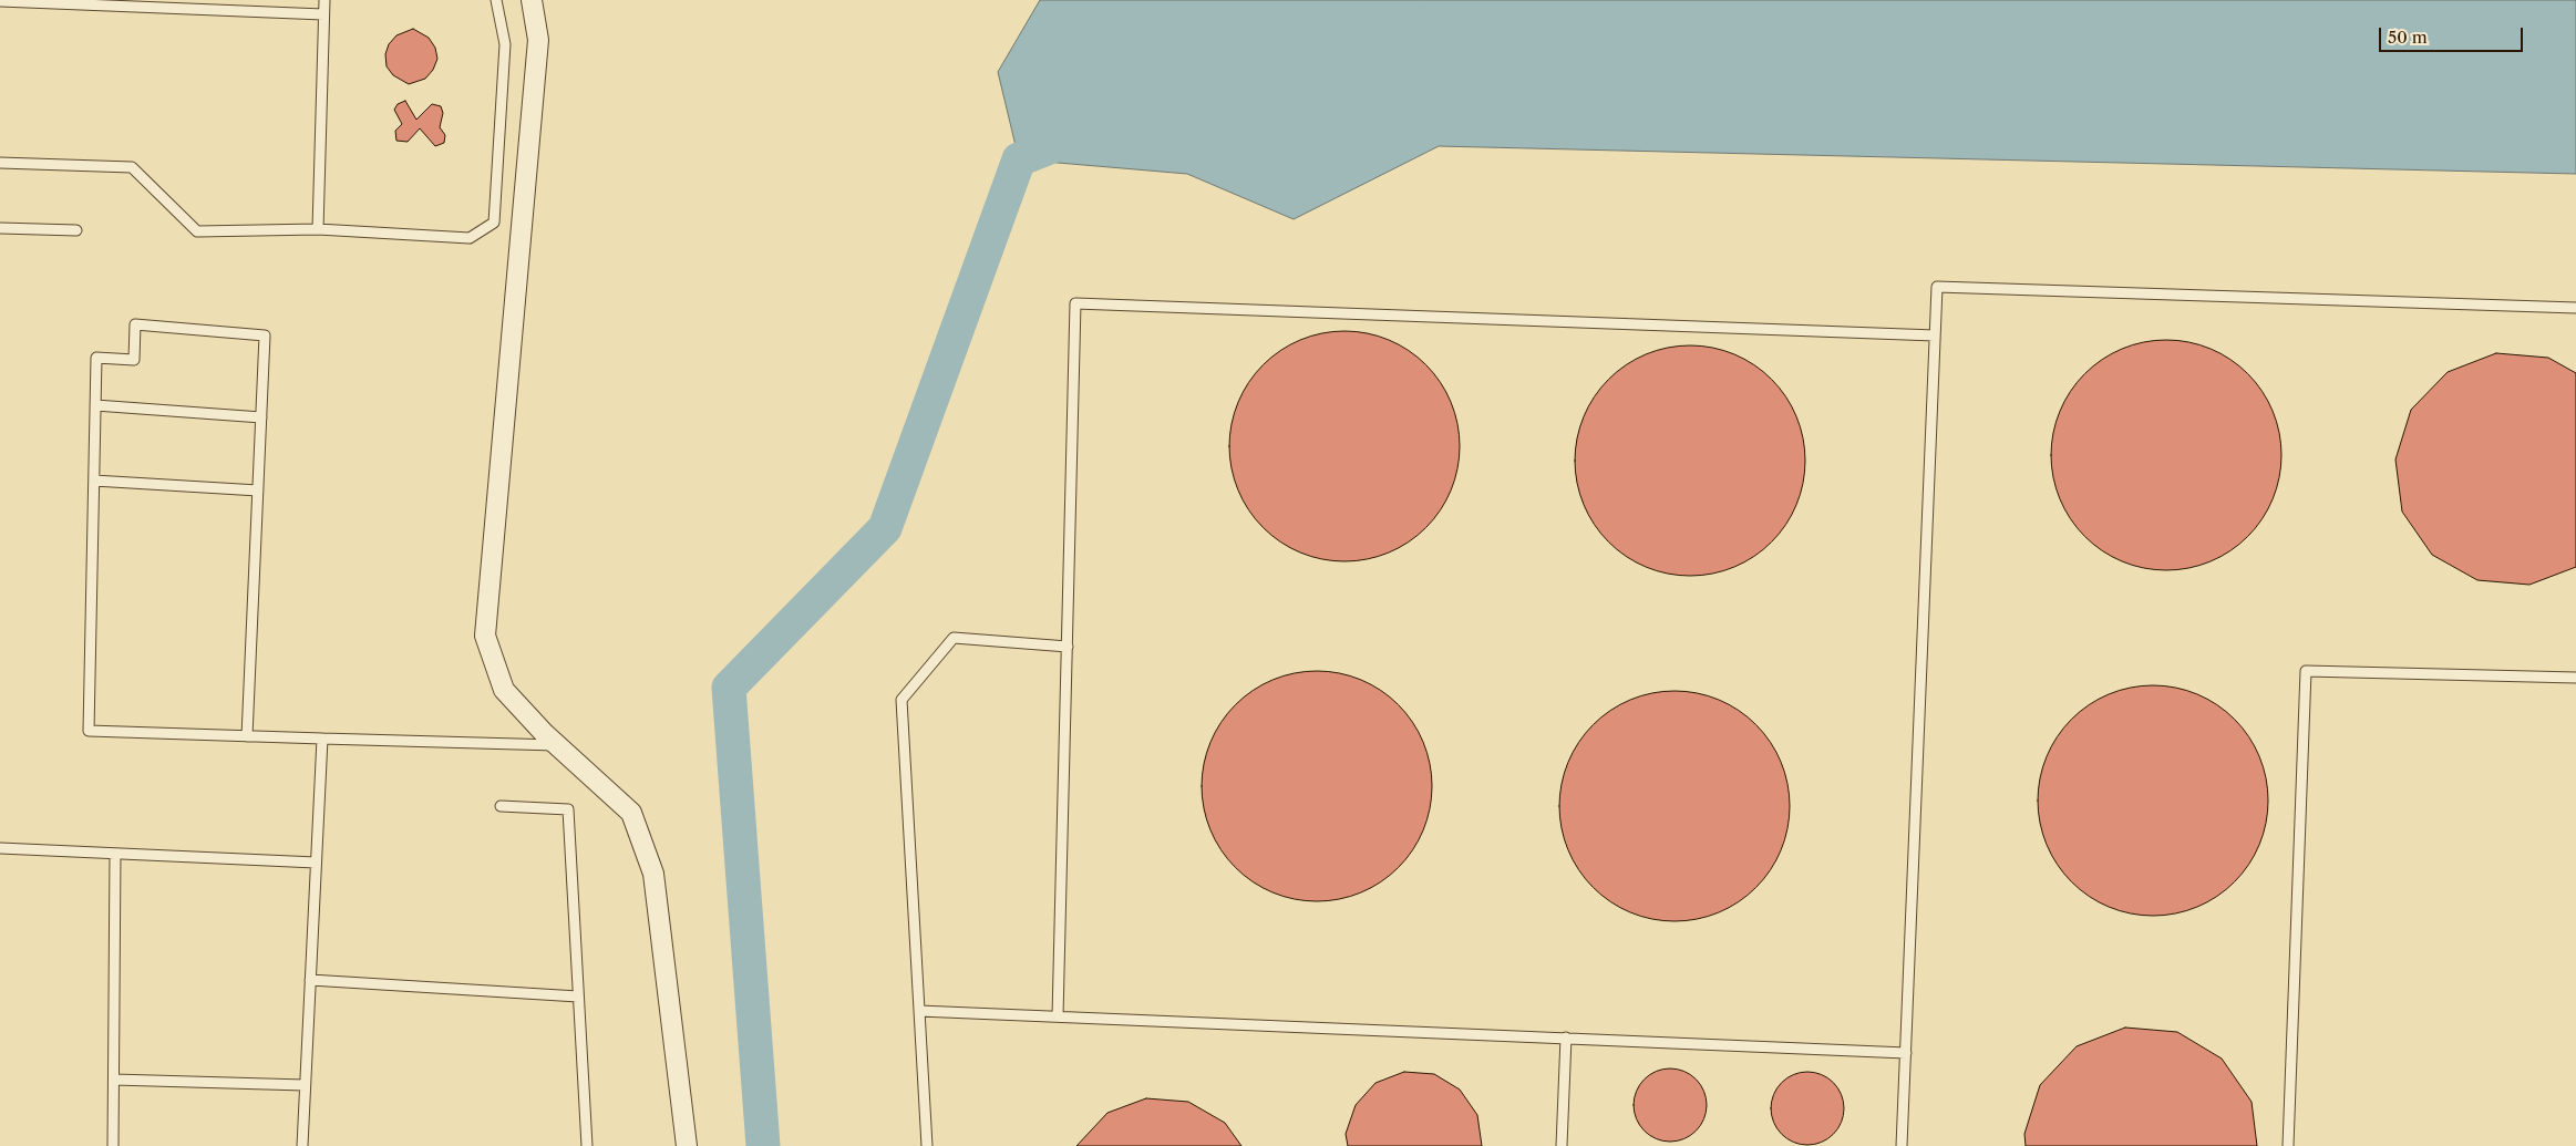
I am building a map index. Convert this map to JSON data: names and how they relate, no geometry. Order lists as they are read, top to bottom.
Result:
{
  "scale_bar": "50 m"
}
